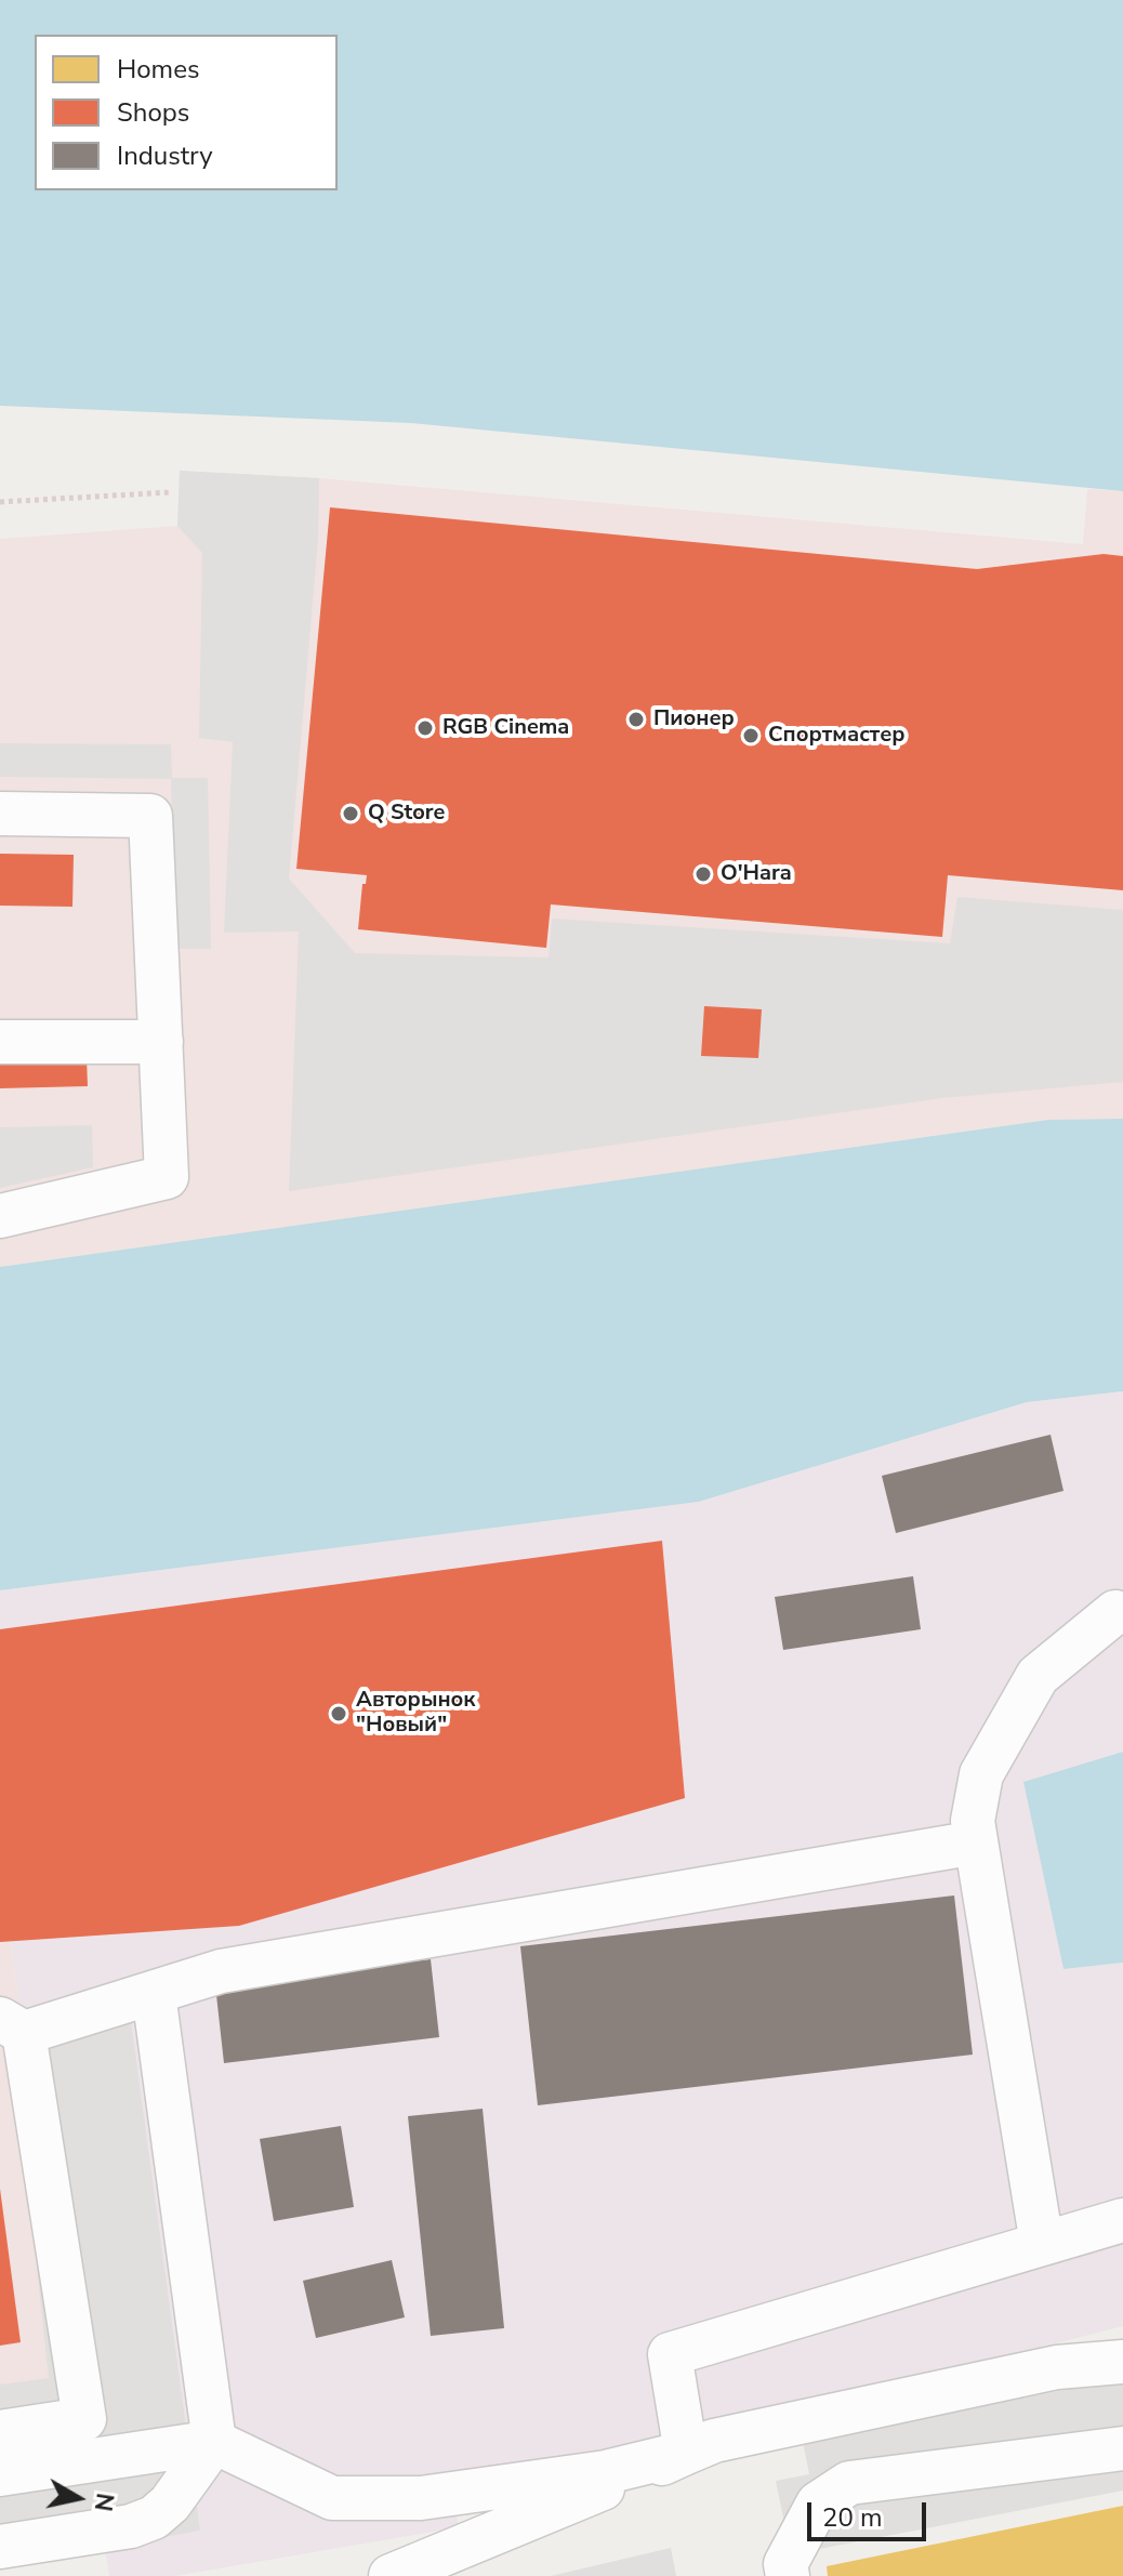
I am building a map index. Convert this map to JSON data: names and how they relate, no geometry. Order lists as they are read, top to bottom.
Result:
{
  "places": [
    "Пионер",
    "RGB Cinema",
    "Спортмастер",
    "Q Store",
    "O'Hara",
    "Авторынок \"Новый\""
  ],
  "legend": ["Homes", "Shops", "Industry"],
  "scale_bar": "20 m",
  "north": "right"
}
